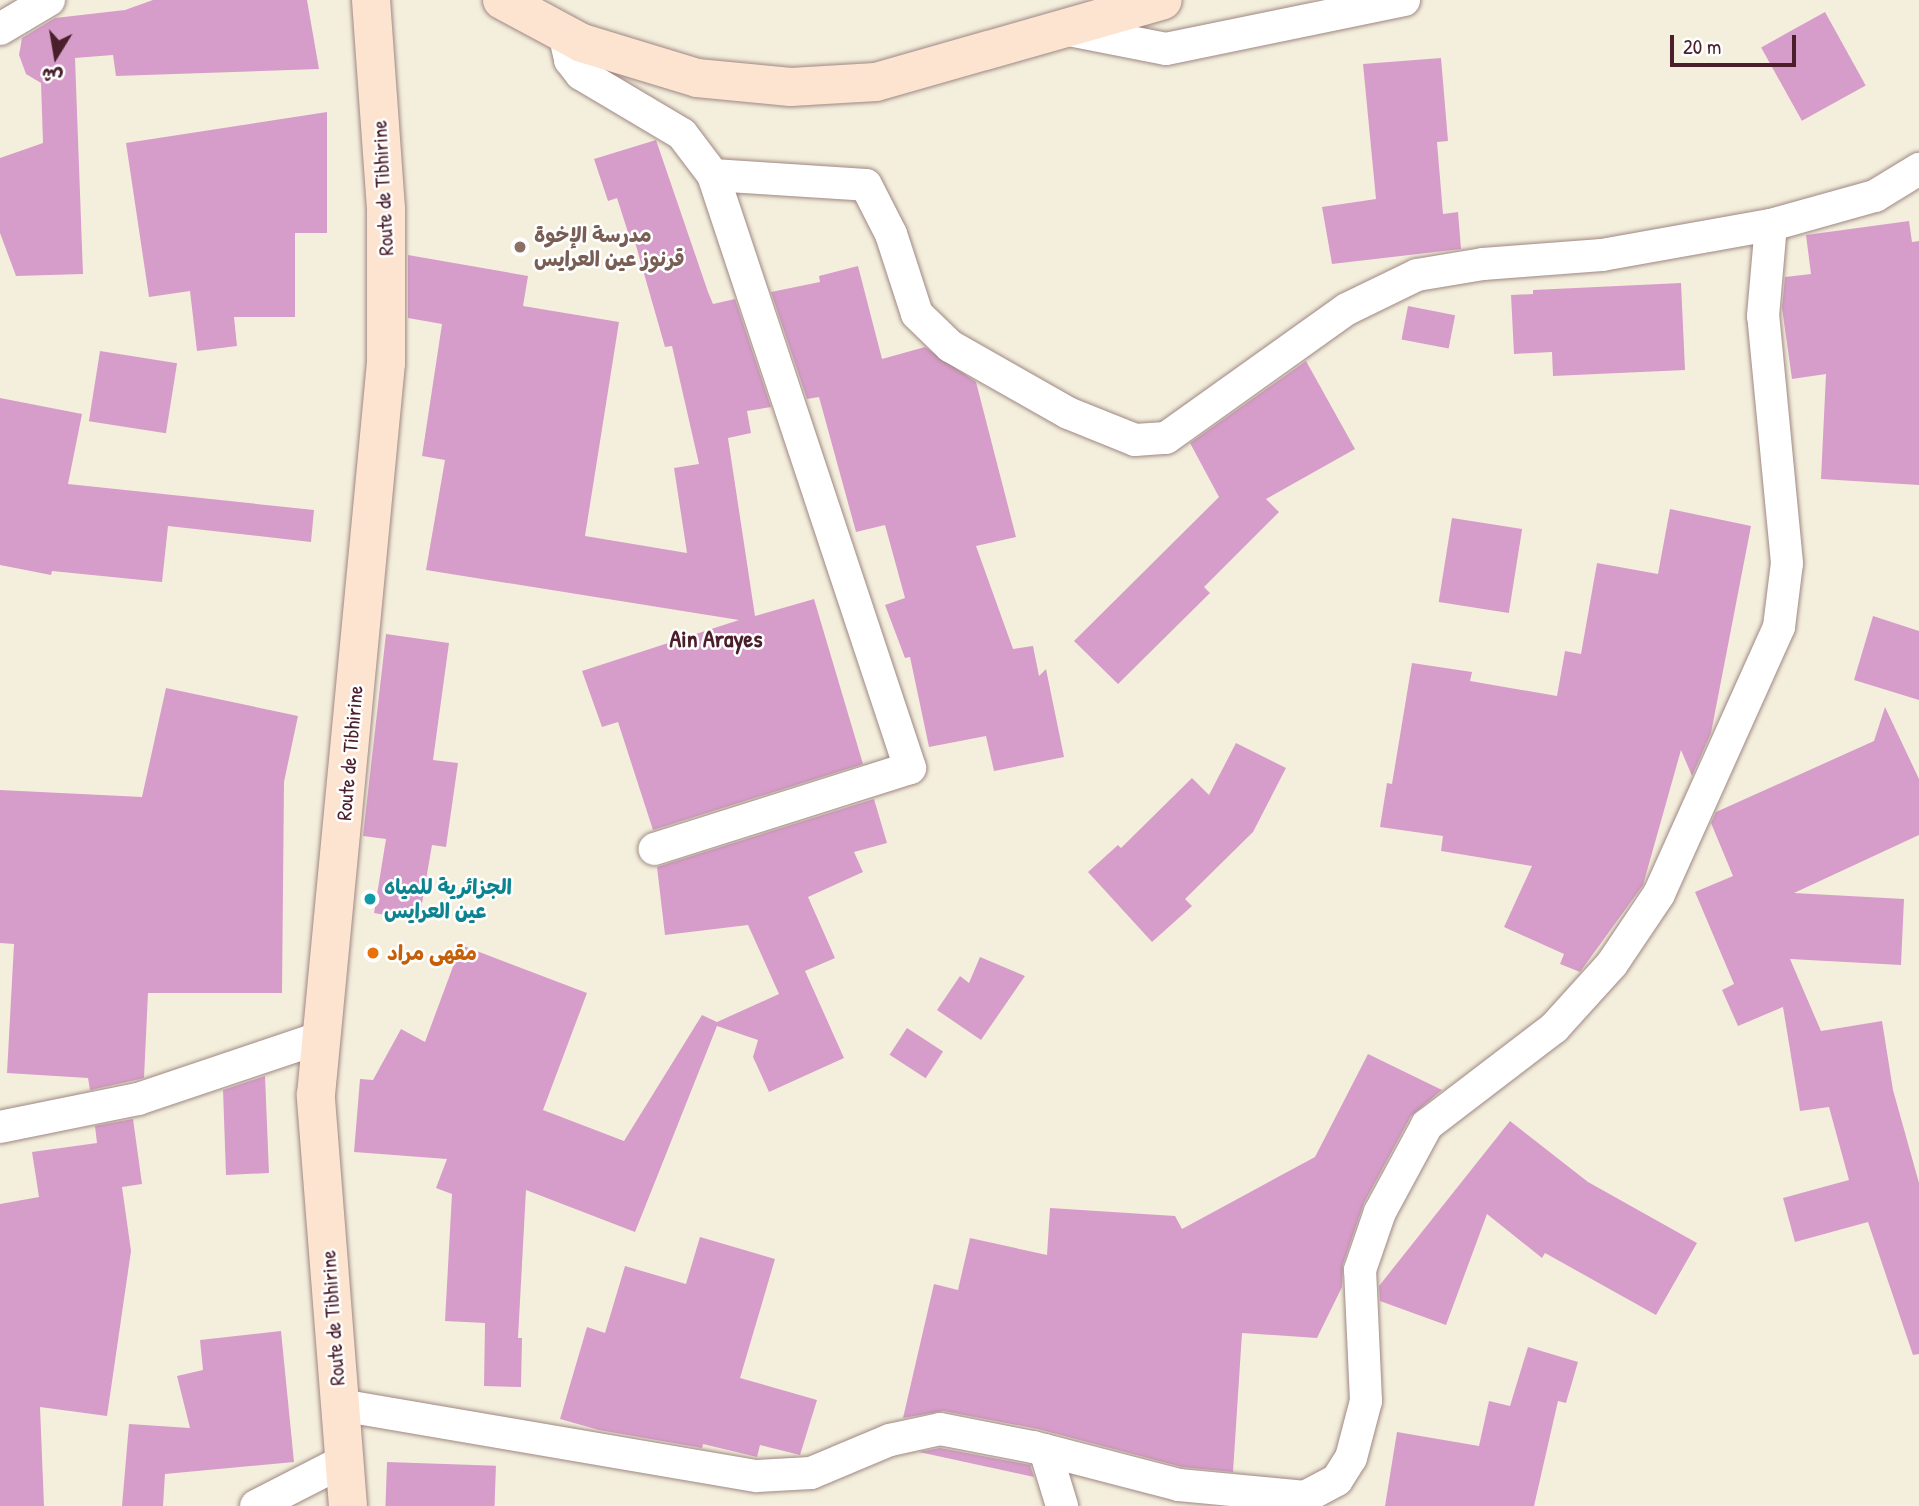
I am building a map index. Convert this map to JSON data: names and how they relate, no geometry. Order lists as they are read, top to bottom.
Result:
{
  "streets": {
    "street": ["Route de Tibhirine"]
  },
  "districts": ["Ain Arayes"],
  "places": ["مدرسة الإخوة قرنوز عين العرايس", "الجزائرية للمياه عين العرايس", "مقهى مراد"],
  "scale_bar": "20 m",
  "north": "bottom"
}
